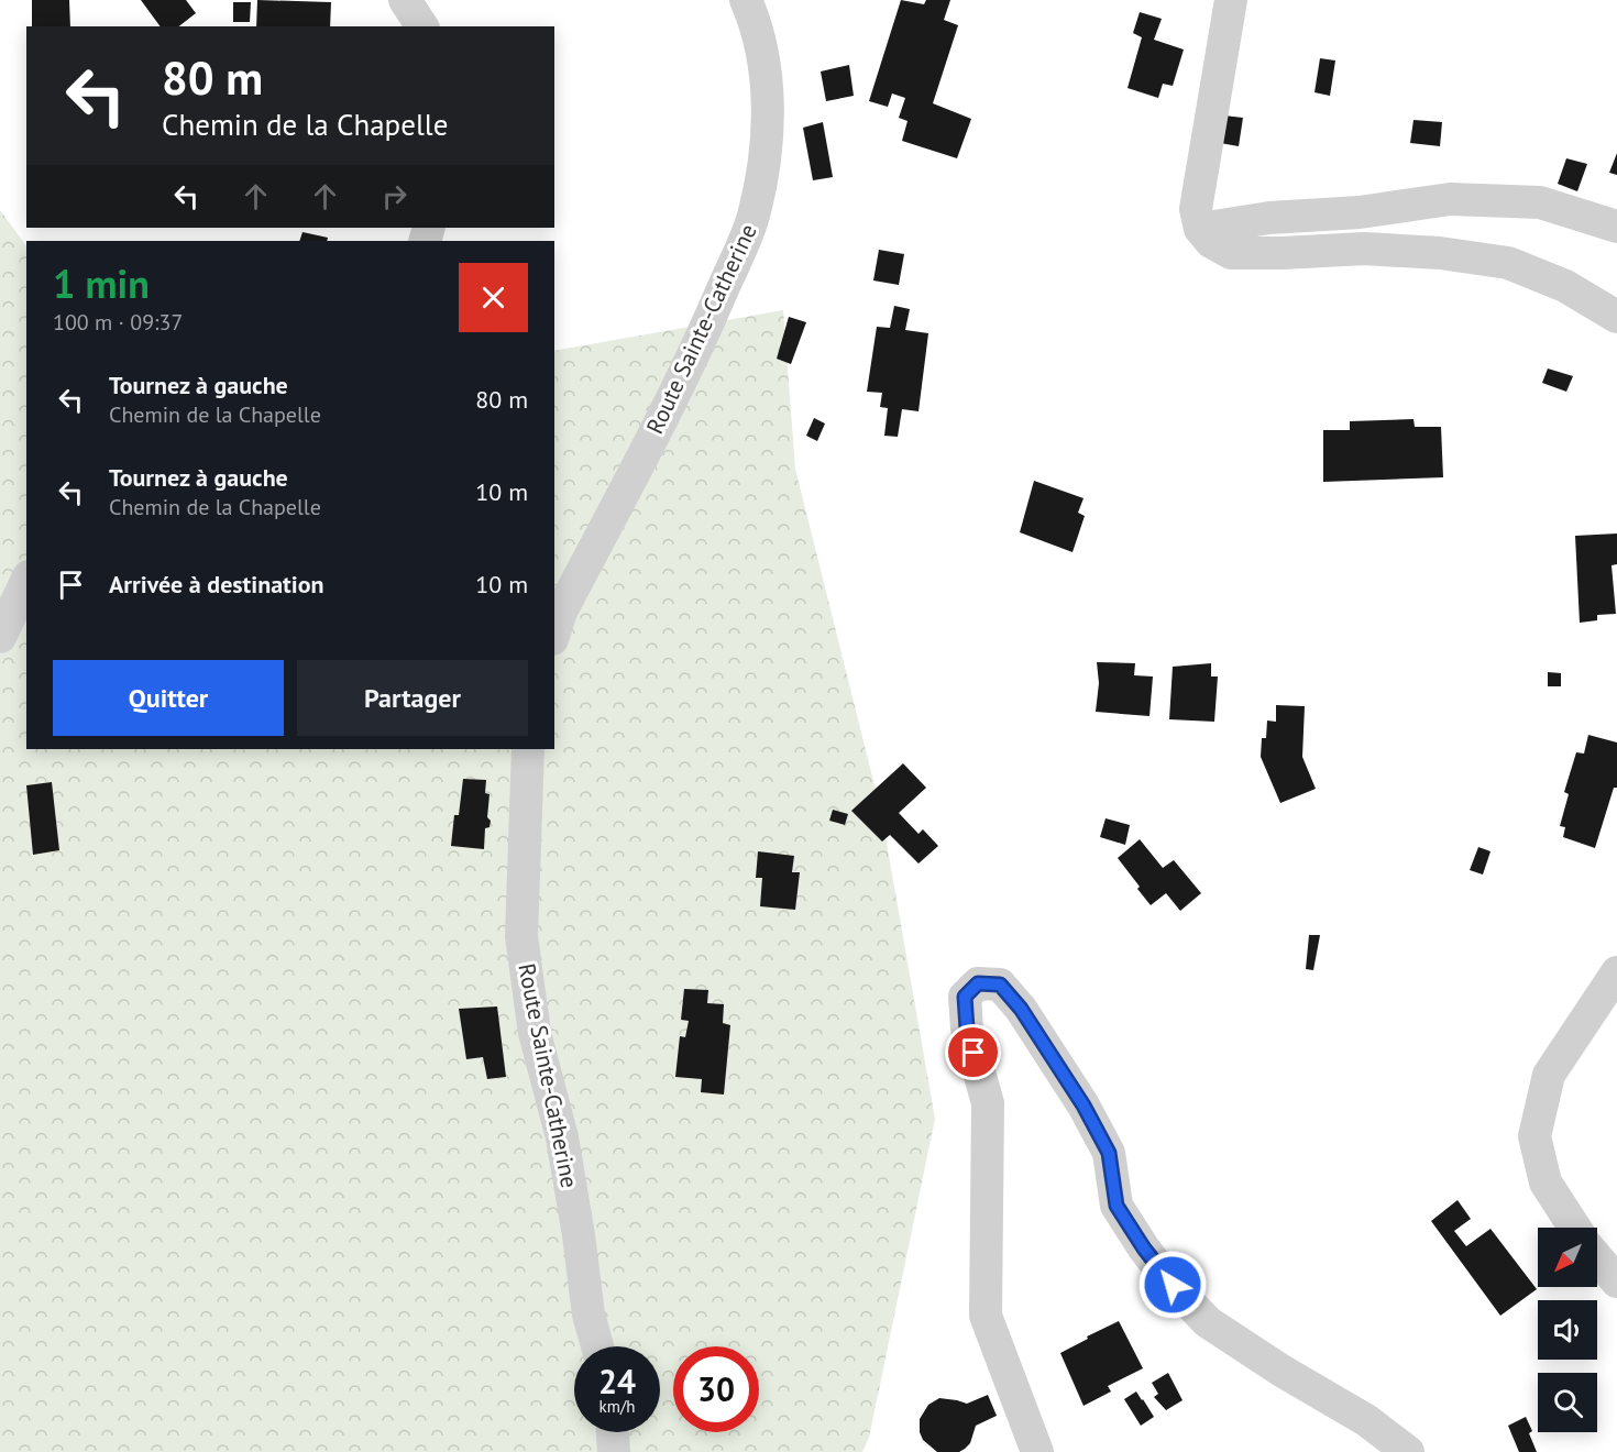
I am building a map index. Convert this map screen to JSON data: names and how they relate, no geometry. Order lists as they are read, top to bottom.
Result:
{
  "streets": {
    "street": ["Route Sainte-Catherine"]
  },
  "north": "bottom left",
  "page": {
    "turn": ["80 m", "Chemin de la Chapelle"],
    "heading": ["1 min", "100 m · 09:37"],
    "list": [
      {
        "name": "Tournez à gauche",
        "note": "Chemin de la Chapelle",
        "value": "80 m"
      },
      {
        "name": "Tournez à gauche",
        "note": "Chemin de la Chapelle",
        "value": "10 m"
      },
      {
        "name": "Arrivée à destination",
        "value": "10 m"
      }
    ],
    "buttons": ["Quitter", "Partager"],
    "speed": "24 km/h",
    "limit": "30"
  }
}
